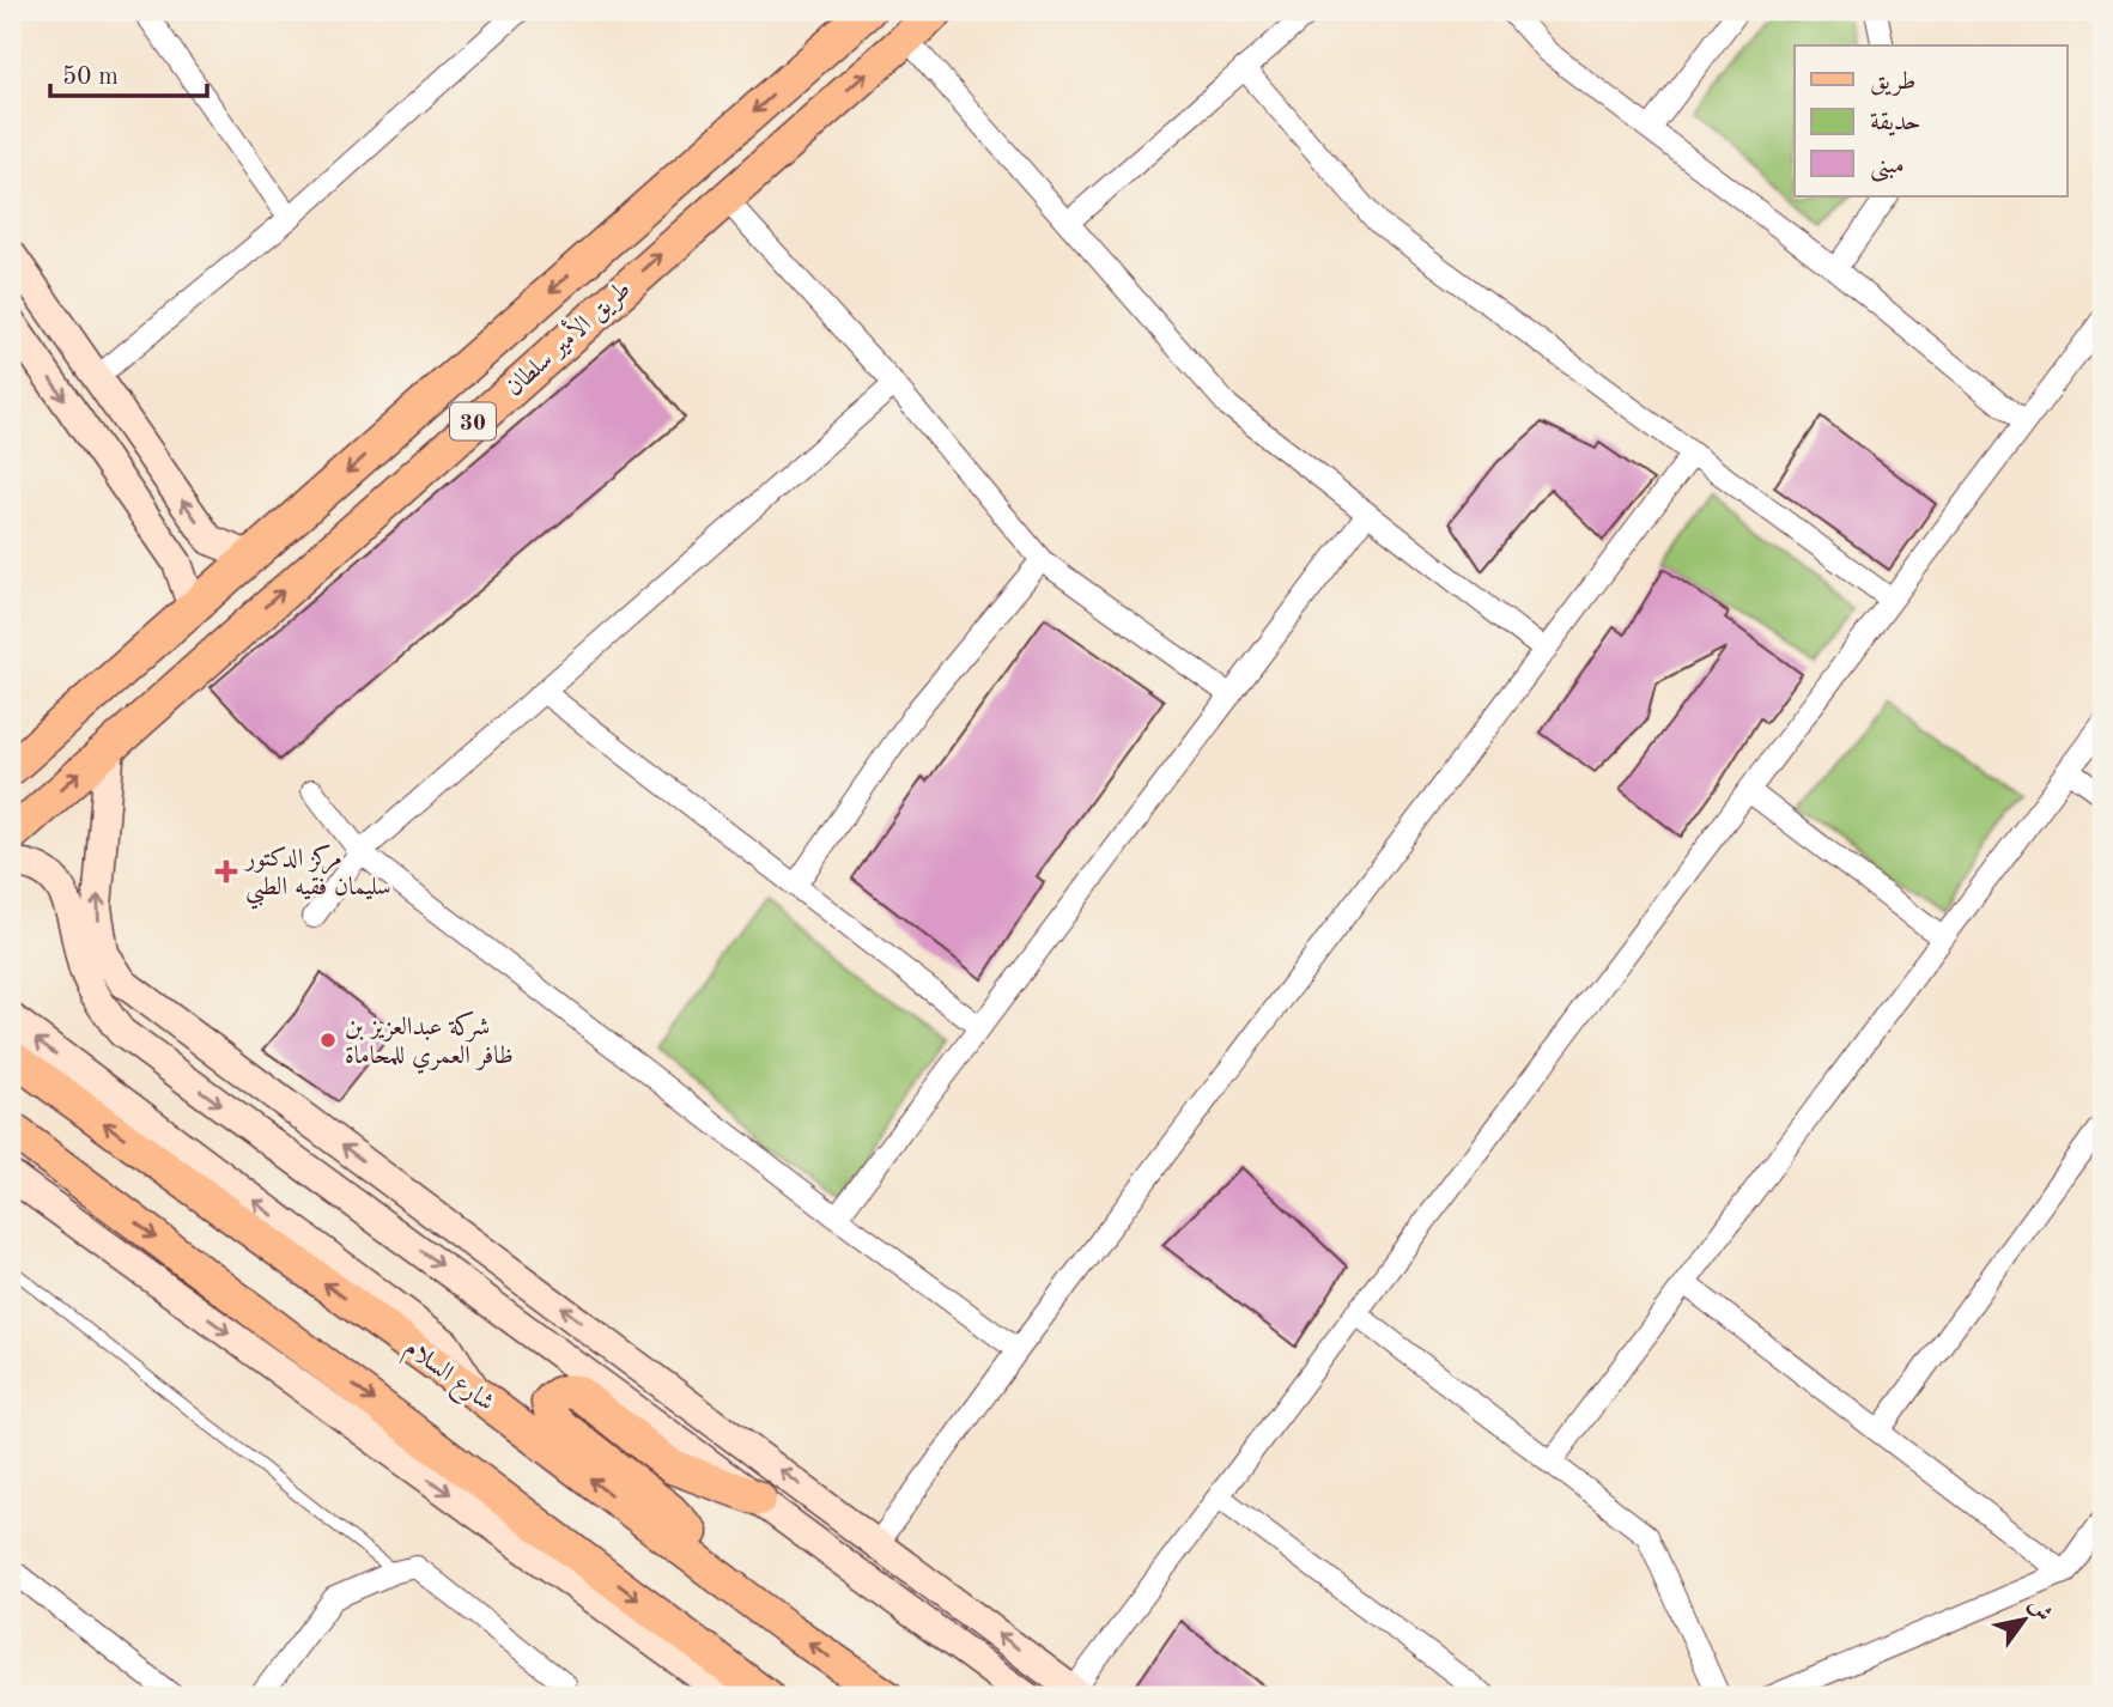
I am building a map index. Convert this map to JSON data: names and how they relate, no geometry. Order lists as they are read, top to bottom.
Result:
{
  "streets": {
    "main road": ["طريق الأمير سلطان", "30", "شارع السلام"]
  },
  "places": {
    "health": ["مركز الدكتور سليمان فقيه الطبي"],
    "other": ["شركة عبدالعزيز بن ظافر العمري للمحاماة"]
  },
  "legend": ["طريق", "حديقة", "مبنى"],
  "scale_bar": "50 m",
  "north": "top right"
}
